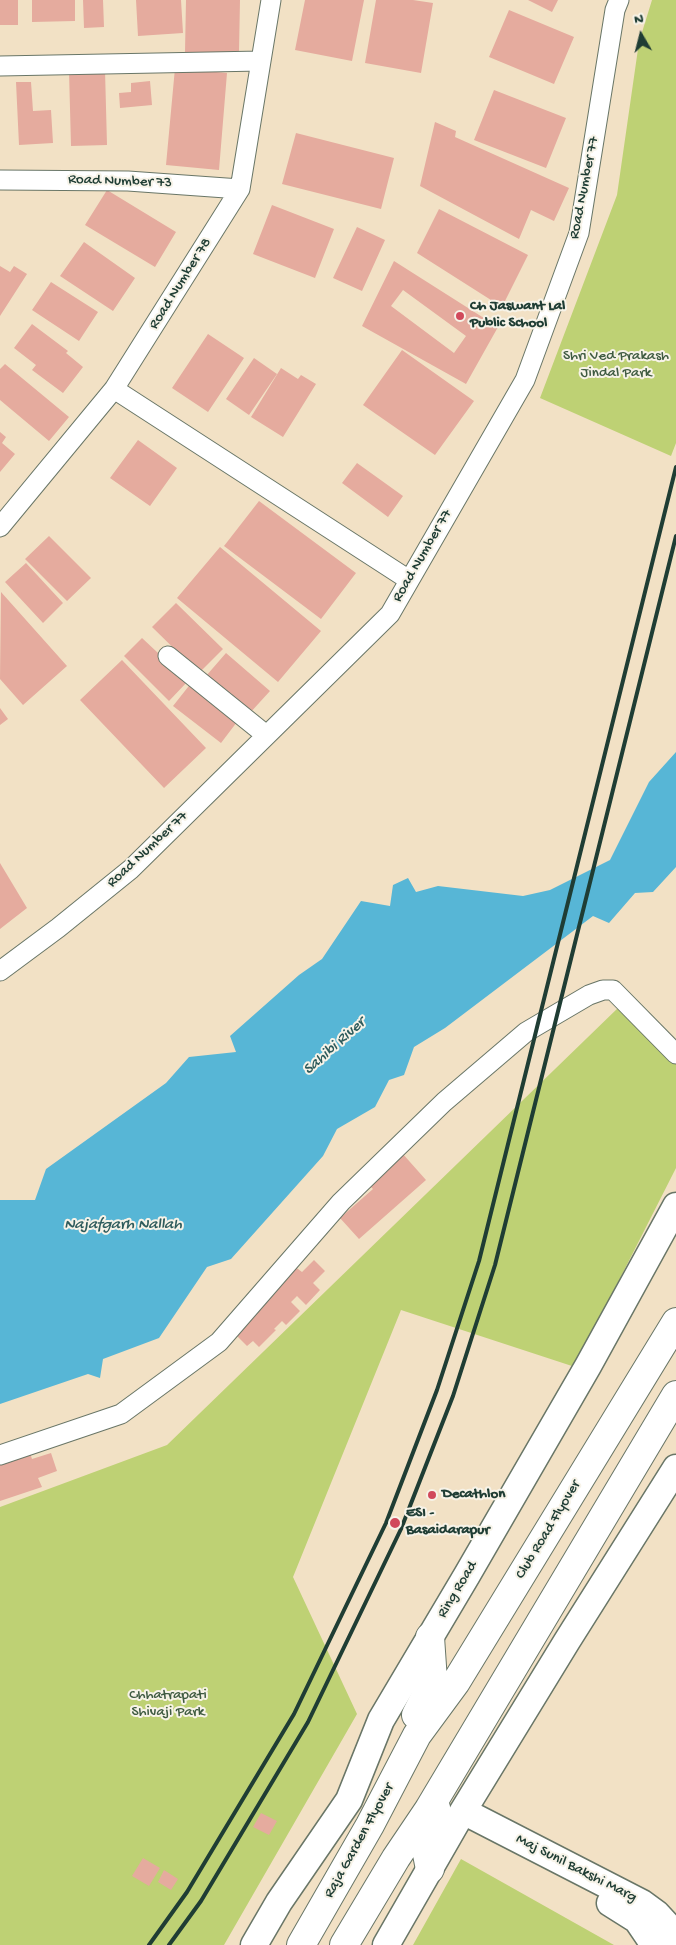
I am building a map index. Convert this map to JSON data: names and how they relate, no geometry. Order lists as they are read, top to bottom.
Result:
{
  "streets": {
    "main road": [
      "Club Road Flyover",
      "Ring Road",
      "Raja Garden Flyover",
      "Maj Sunil Bakshi Marg"
    ],
    "street": ["Road Number 73", "Road Number 77", "Road Number 78"]
  },
  "crossings": [
    ["Road Number 73", "Road Number 78"],
    ["Club Road Flyover", "Raja Garden Flyover"]
  ],
  "water": ["Sahibi River", "Najafgarh Nallah"],
  "parks": ["Shri Ved Prakash Jindal Park", "Chhatrapati Shivaji Park"],
  "places": ["Ch Jaswant Lal Public School", "Decathlon", "ESI - Basaidarapur"],
  "north": "top"
}
